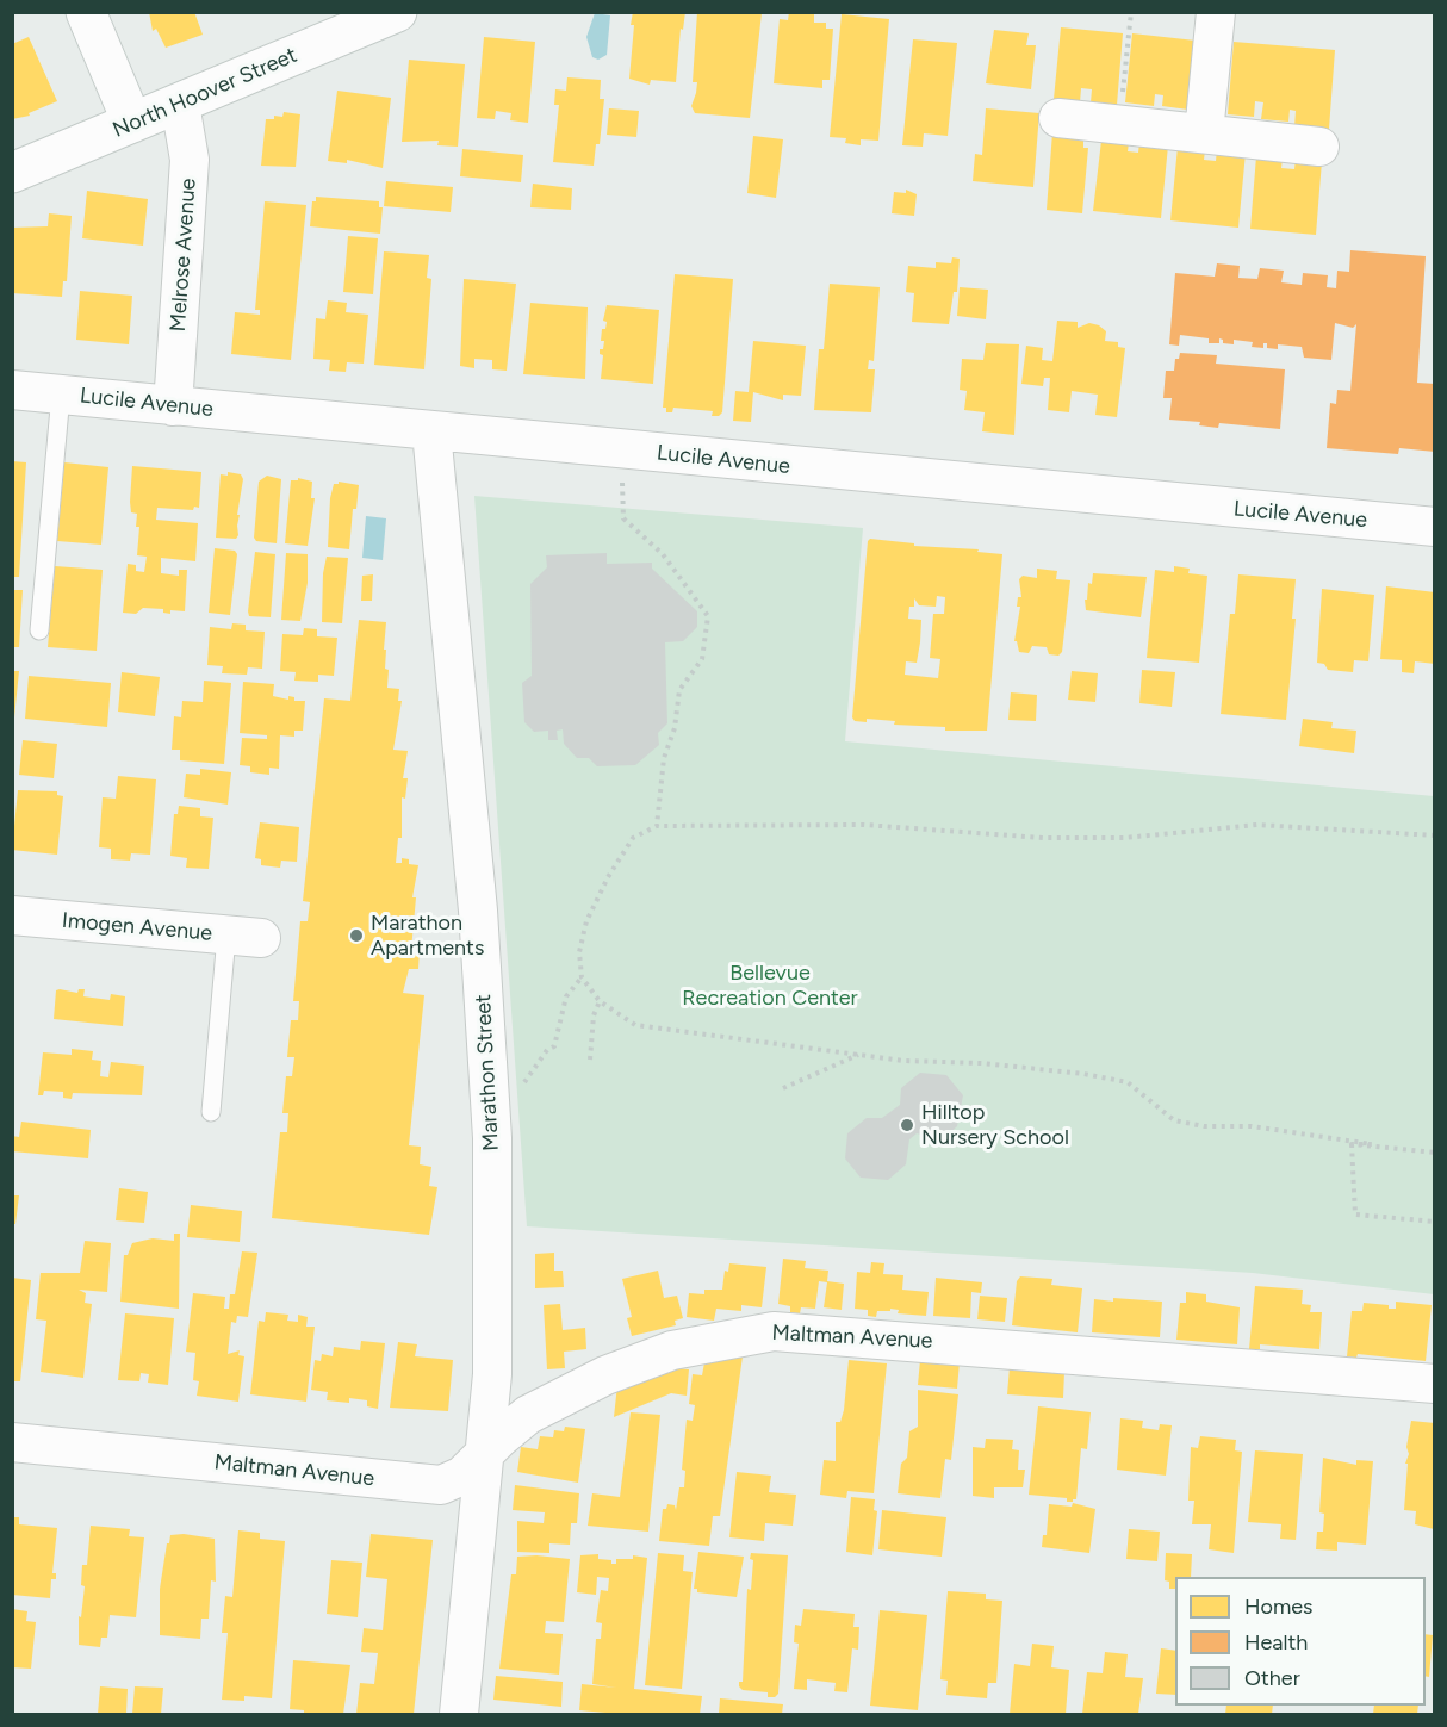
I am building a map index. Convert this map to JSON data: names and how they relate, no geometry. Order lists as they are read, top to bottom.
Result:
{
  "streets": {
    "street": [
      "North Hoover Street",
      "Melrose Avenue",
      "Lucile Avenue",
      "Imogen Avenue",
      "Marathon Street",
      "Maltman Avenue"
    ]
  },
  "crossings": [
    ["North Hoover Street", "Melrose Avenue"],
    ["Melrose Avenue", "Lucile Avenue"],
    ["Lucile Avenue", "Marathon Street"],
    ["Marathon Street", "Maltman Avenue"]
  ],
  "parks": ["Bellevue Recreation Center"],
  "places": ["Marathon Apartments", "Hilltop Nursery School"],
  "legend": ["Homes", "Health", "Other"]
}
